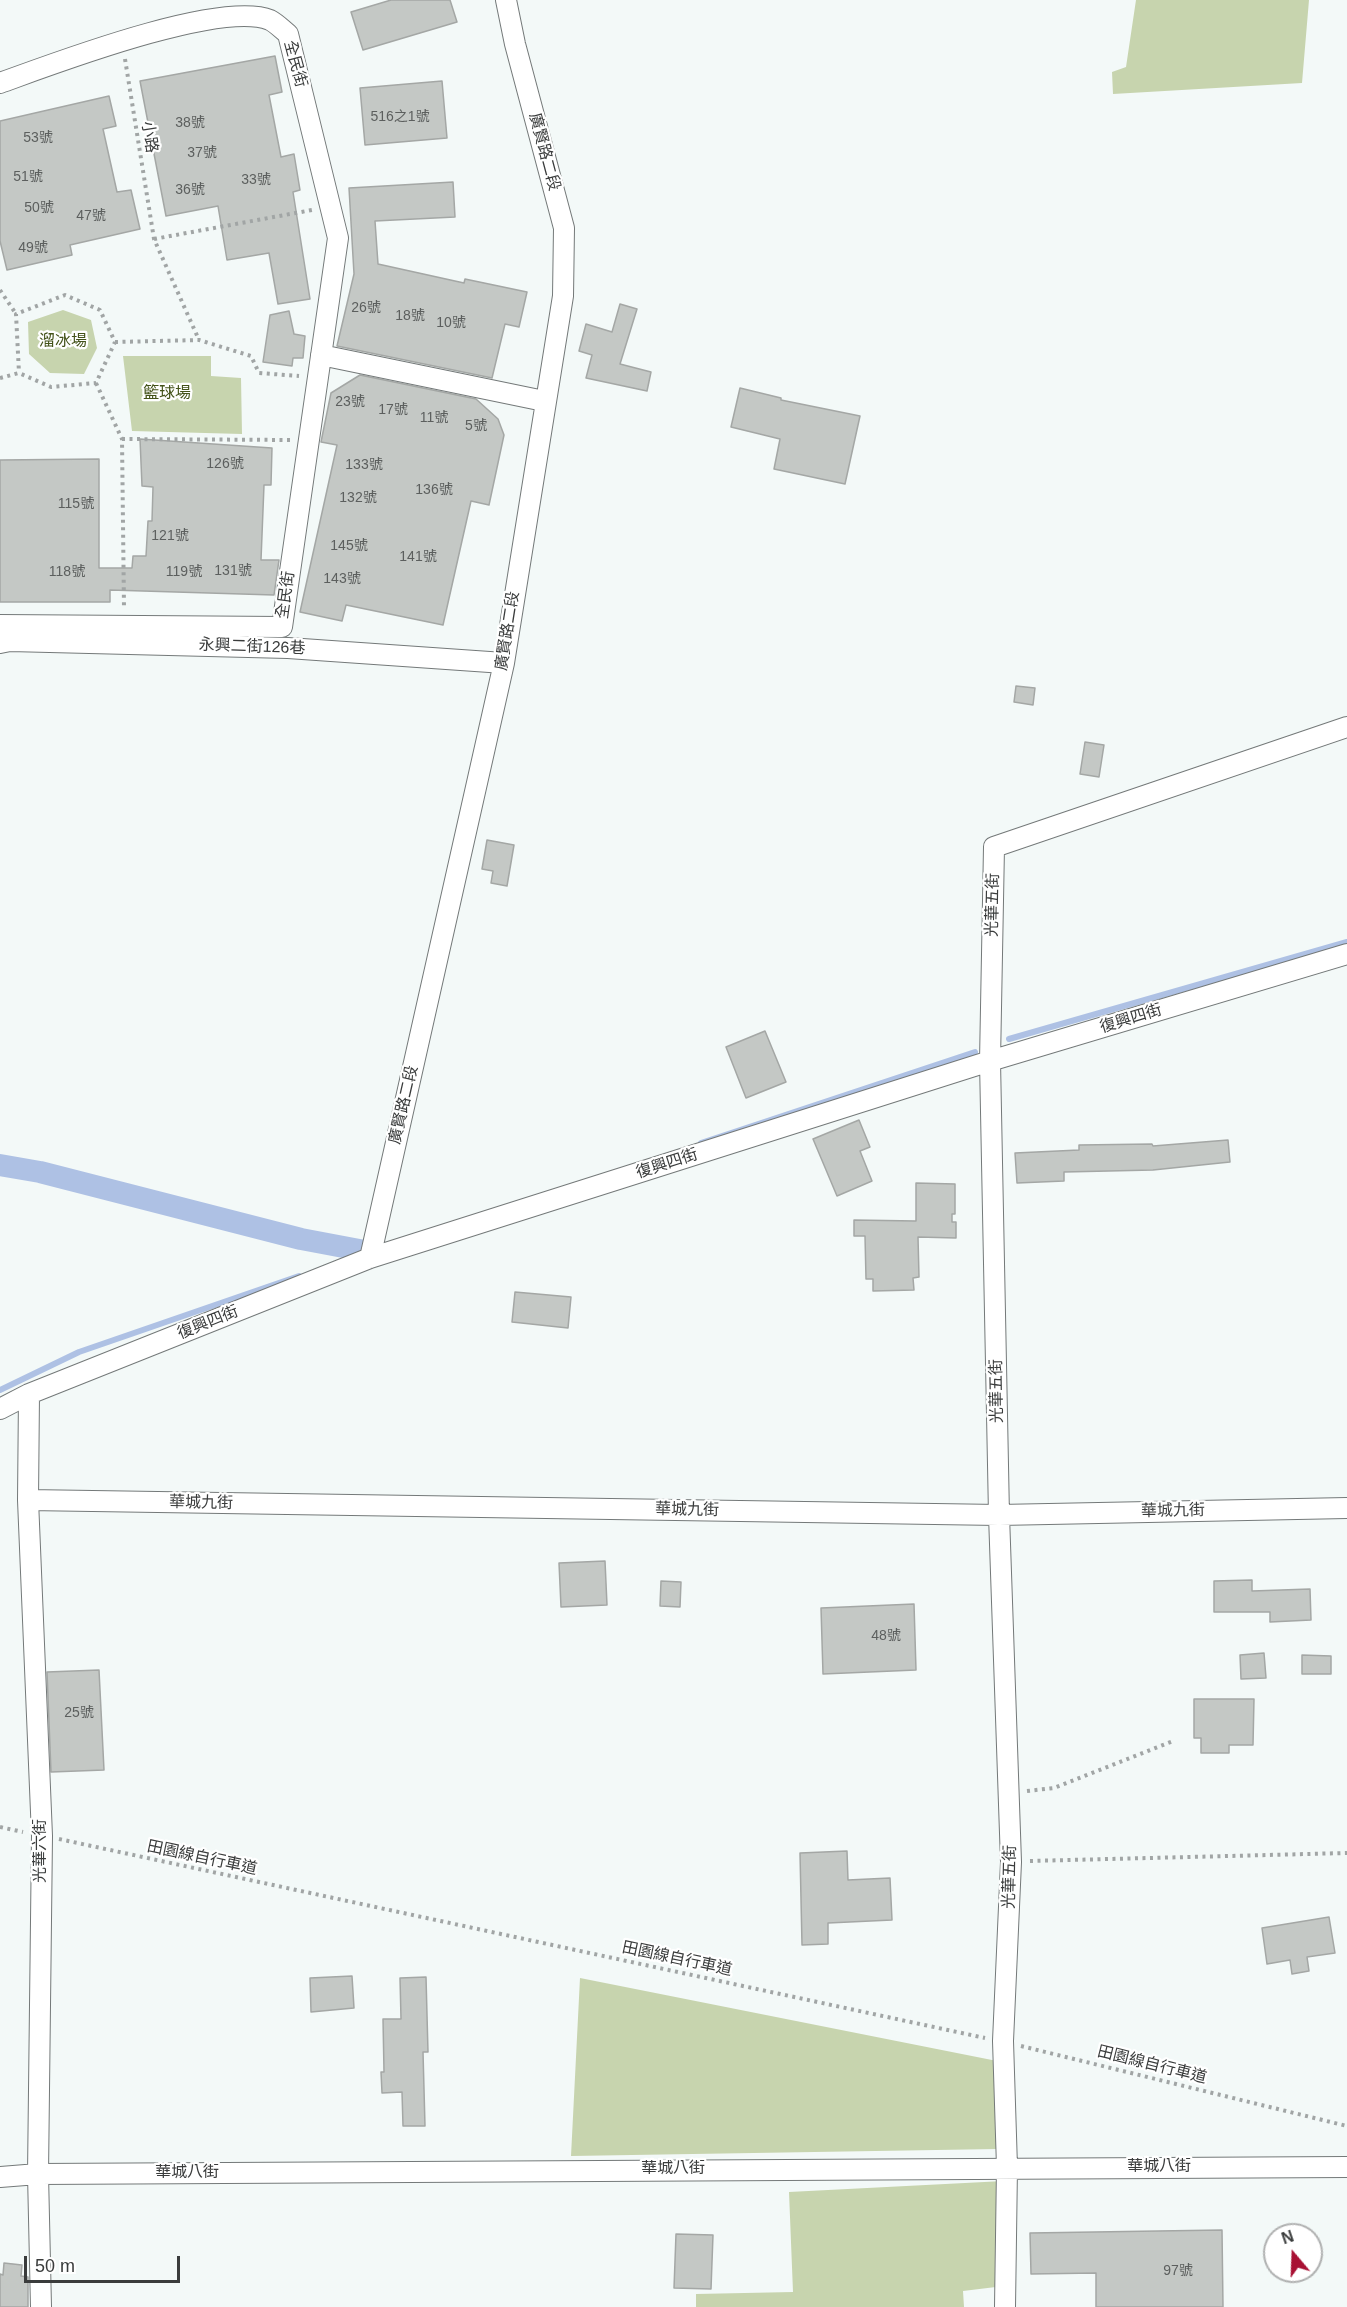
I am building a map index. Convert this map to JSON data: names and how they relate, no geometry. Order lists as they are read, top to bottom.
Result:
{
  "streets": {
    "street": [
      "全民街",
      "廣賢路二段",
      "永興二街126巷",
      "光華五街",
      "復興四街",
      "華城九街",
      "光華六街",
      "華城八街"
    ],
    "path": ["小路", "田園線自行車道"]
  },
  "crossings": [
    ["全民街", "小路"],
    ["廣賢路二段", "永興二街126巷"],
    ["廣賢路二段", "復興四街"],
    ["光華五街", "復興四街"],
    ["光華五街", "華城九街"],
    ["光華五街", "田園線自行車道"],
    ["光華五街", "華城八街"],
    ["復興四街", "光華六街"],
    ["華城九街", "光華六街"],
    ["光華六街", "田園線自行車道"],
    ["光華六街", "華城八街"]
  ],
  "parks": ["溜冰場", "籃球場"],
  "house_numbers": [
    "516之1號",
    "38號",
    "53號",
    "37號",
    "51號",
    "33號",
    "36號",
    "50號",
    "47號",
    "49號",
    "26號",
    "18號",
    "10號",
    "23號",
    "17號",
    "11號",
    "5號",
    "126號",
    "133號",
    "136號",
    "132號",
    "115號",
    "121號",
    "145號",
    "141號",
    "131號",
    "118號",
    "119號",
    "143號",
    "48號",
    "25號",
    "97號"
  ],
  "scale_bar": "50 m",
  "north": "top"
}
